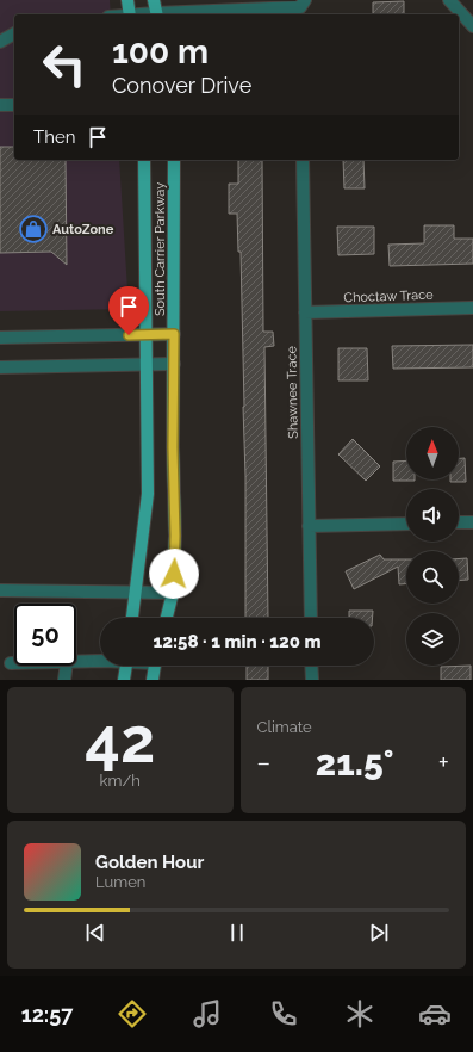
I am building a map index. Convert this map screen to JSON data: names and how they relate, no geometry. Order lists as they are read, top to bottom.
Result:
{
  "streets": {
    "main road": ["South Carrier Parkway"],
    "street": ["Choctaw Trace", "Shawnee Trace"]
  },
  "crossings": [
    ["Choctaw Trace", "Shawnee Trace"]
  ],
  "places": {
    "shop": ["AutoZone"]
  },
  "north": "top",
  "page": {
    "turn": ["100 m", "Conover Drive"],
    "then": "Then",
    "limit": "50",
    "trip": "12:58 · 1 min · 120 m",
    "tile": [
      ["42", "km/h"],
      "Climate"
    ],
    "heat": ["−", "21.5°", "+"],
    "song": ["Golden Hour", "Lumen"],
    "tabs": "12:57"
  }
}
